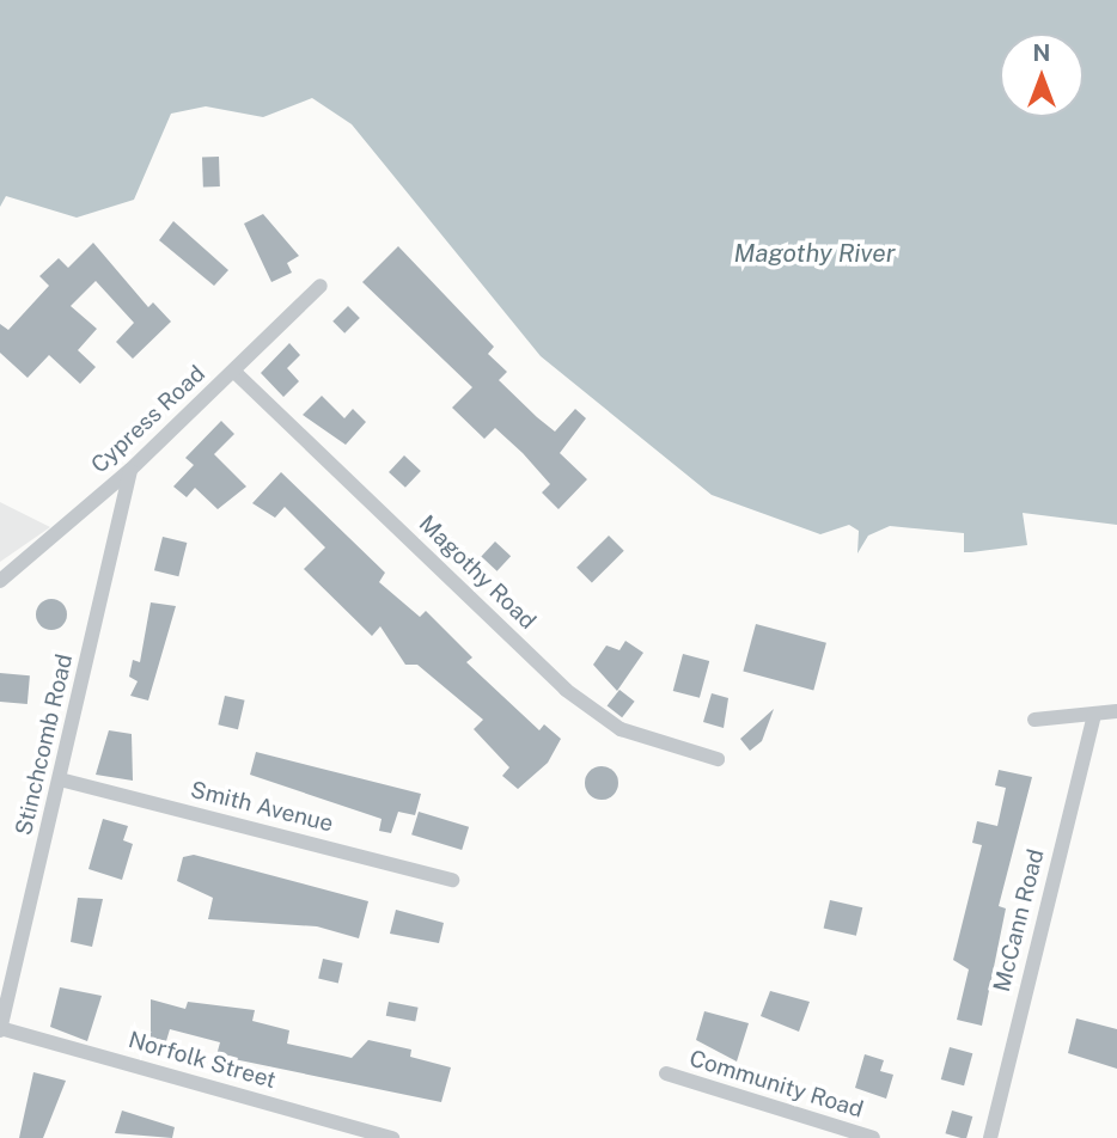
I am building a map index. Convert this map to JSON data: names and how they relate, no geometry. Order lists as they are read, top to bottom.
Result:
{
  "streets": {
    "street": [
      "Cypress Road",
      "Magothy Road",
      "Stinchcomb Road",
      "Smith Avenue",
      "McCann Road",
      "Norfolk Street",
      "Community Road"
    ]
  },
  "crossings": [
    ["Cypress Road", "Magothy Road"],
    ["Cypress Road", "Stinchcomb Road"],
    ["Stinchcomb Road", "Smith Avenue"],
    ["Stinchcomb Road", "Norfolk Street"]
  ],
  "water": ["Magothy River"],
  "north": "top"
}
